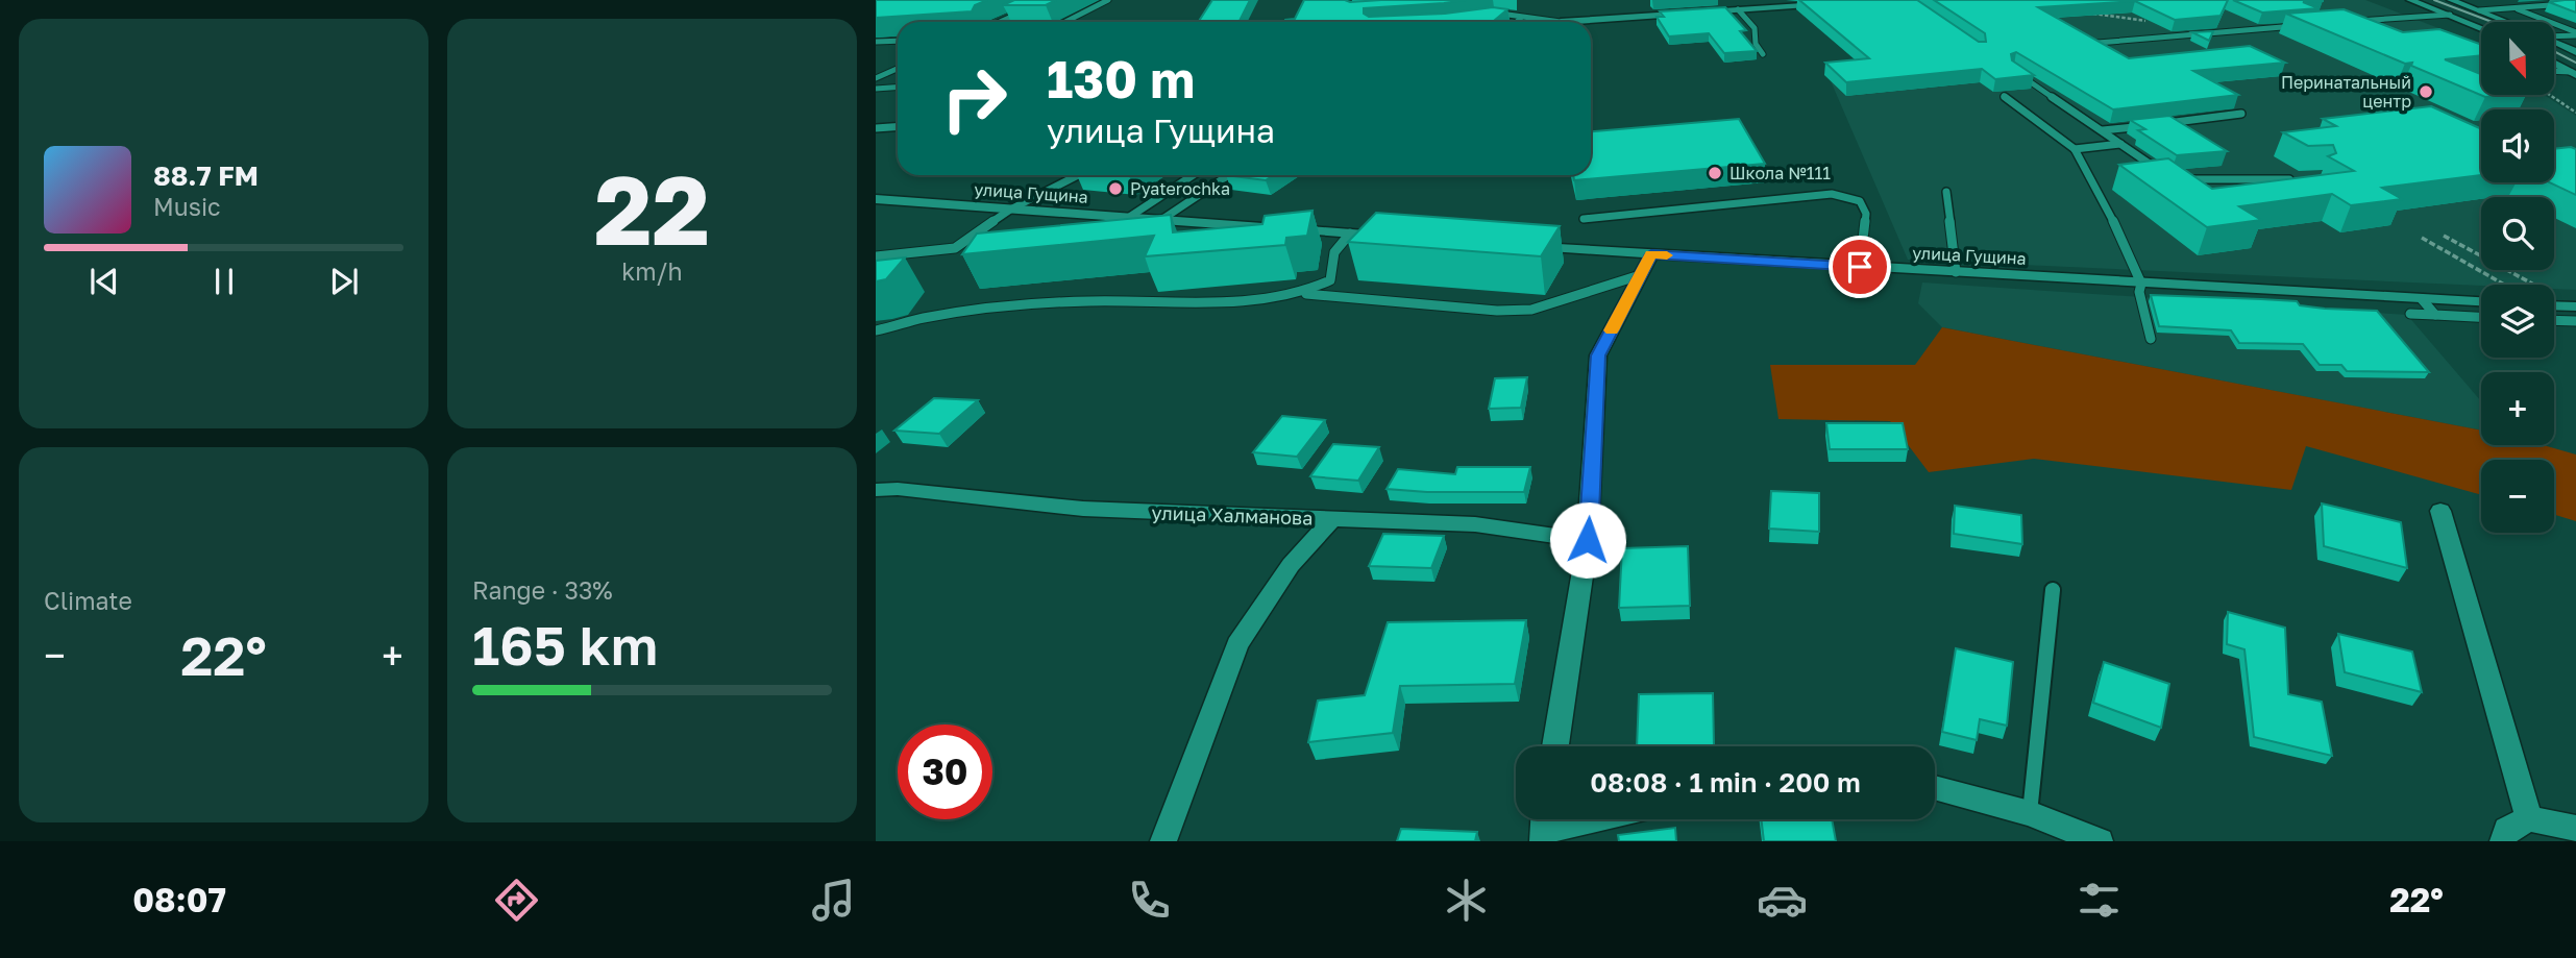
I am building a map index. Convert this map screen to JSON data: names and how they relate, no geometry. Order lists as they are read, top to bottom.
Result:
{
  "streets": {
    "street": ["улица Гущина", "улица Халманова"]
  },
  "places": ["Перинатальный центр", "Школа №111", "Pyaterochka"],
  "north": "bottom",
  "page": {
    "tile": [
      ["22", "km/h"],
      "Climate",
      ["Range · 33%", "165 km"]
    ],
    "map_buttons": ["+", "−"],
    "turn": ["130 m", "улица Гущина"],
    "song": ["88.7 FM", "Music"],
    "heat": ["−", "22°", "+"],
    "limit": "30",
    "trip": "08:08 · 1 min · 200 m",
    "tabs": ["08:07", "22°"]
  }
}
